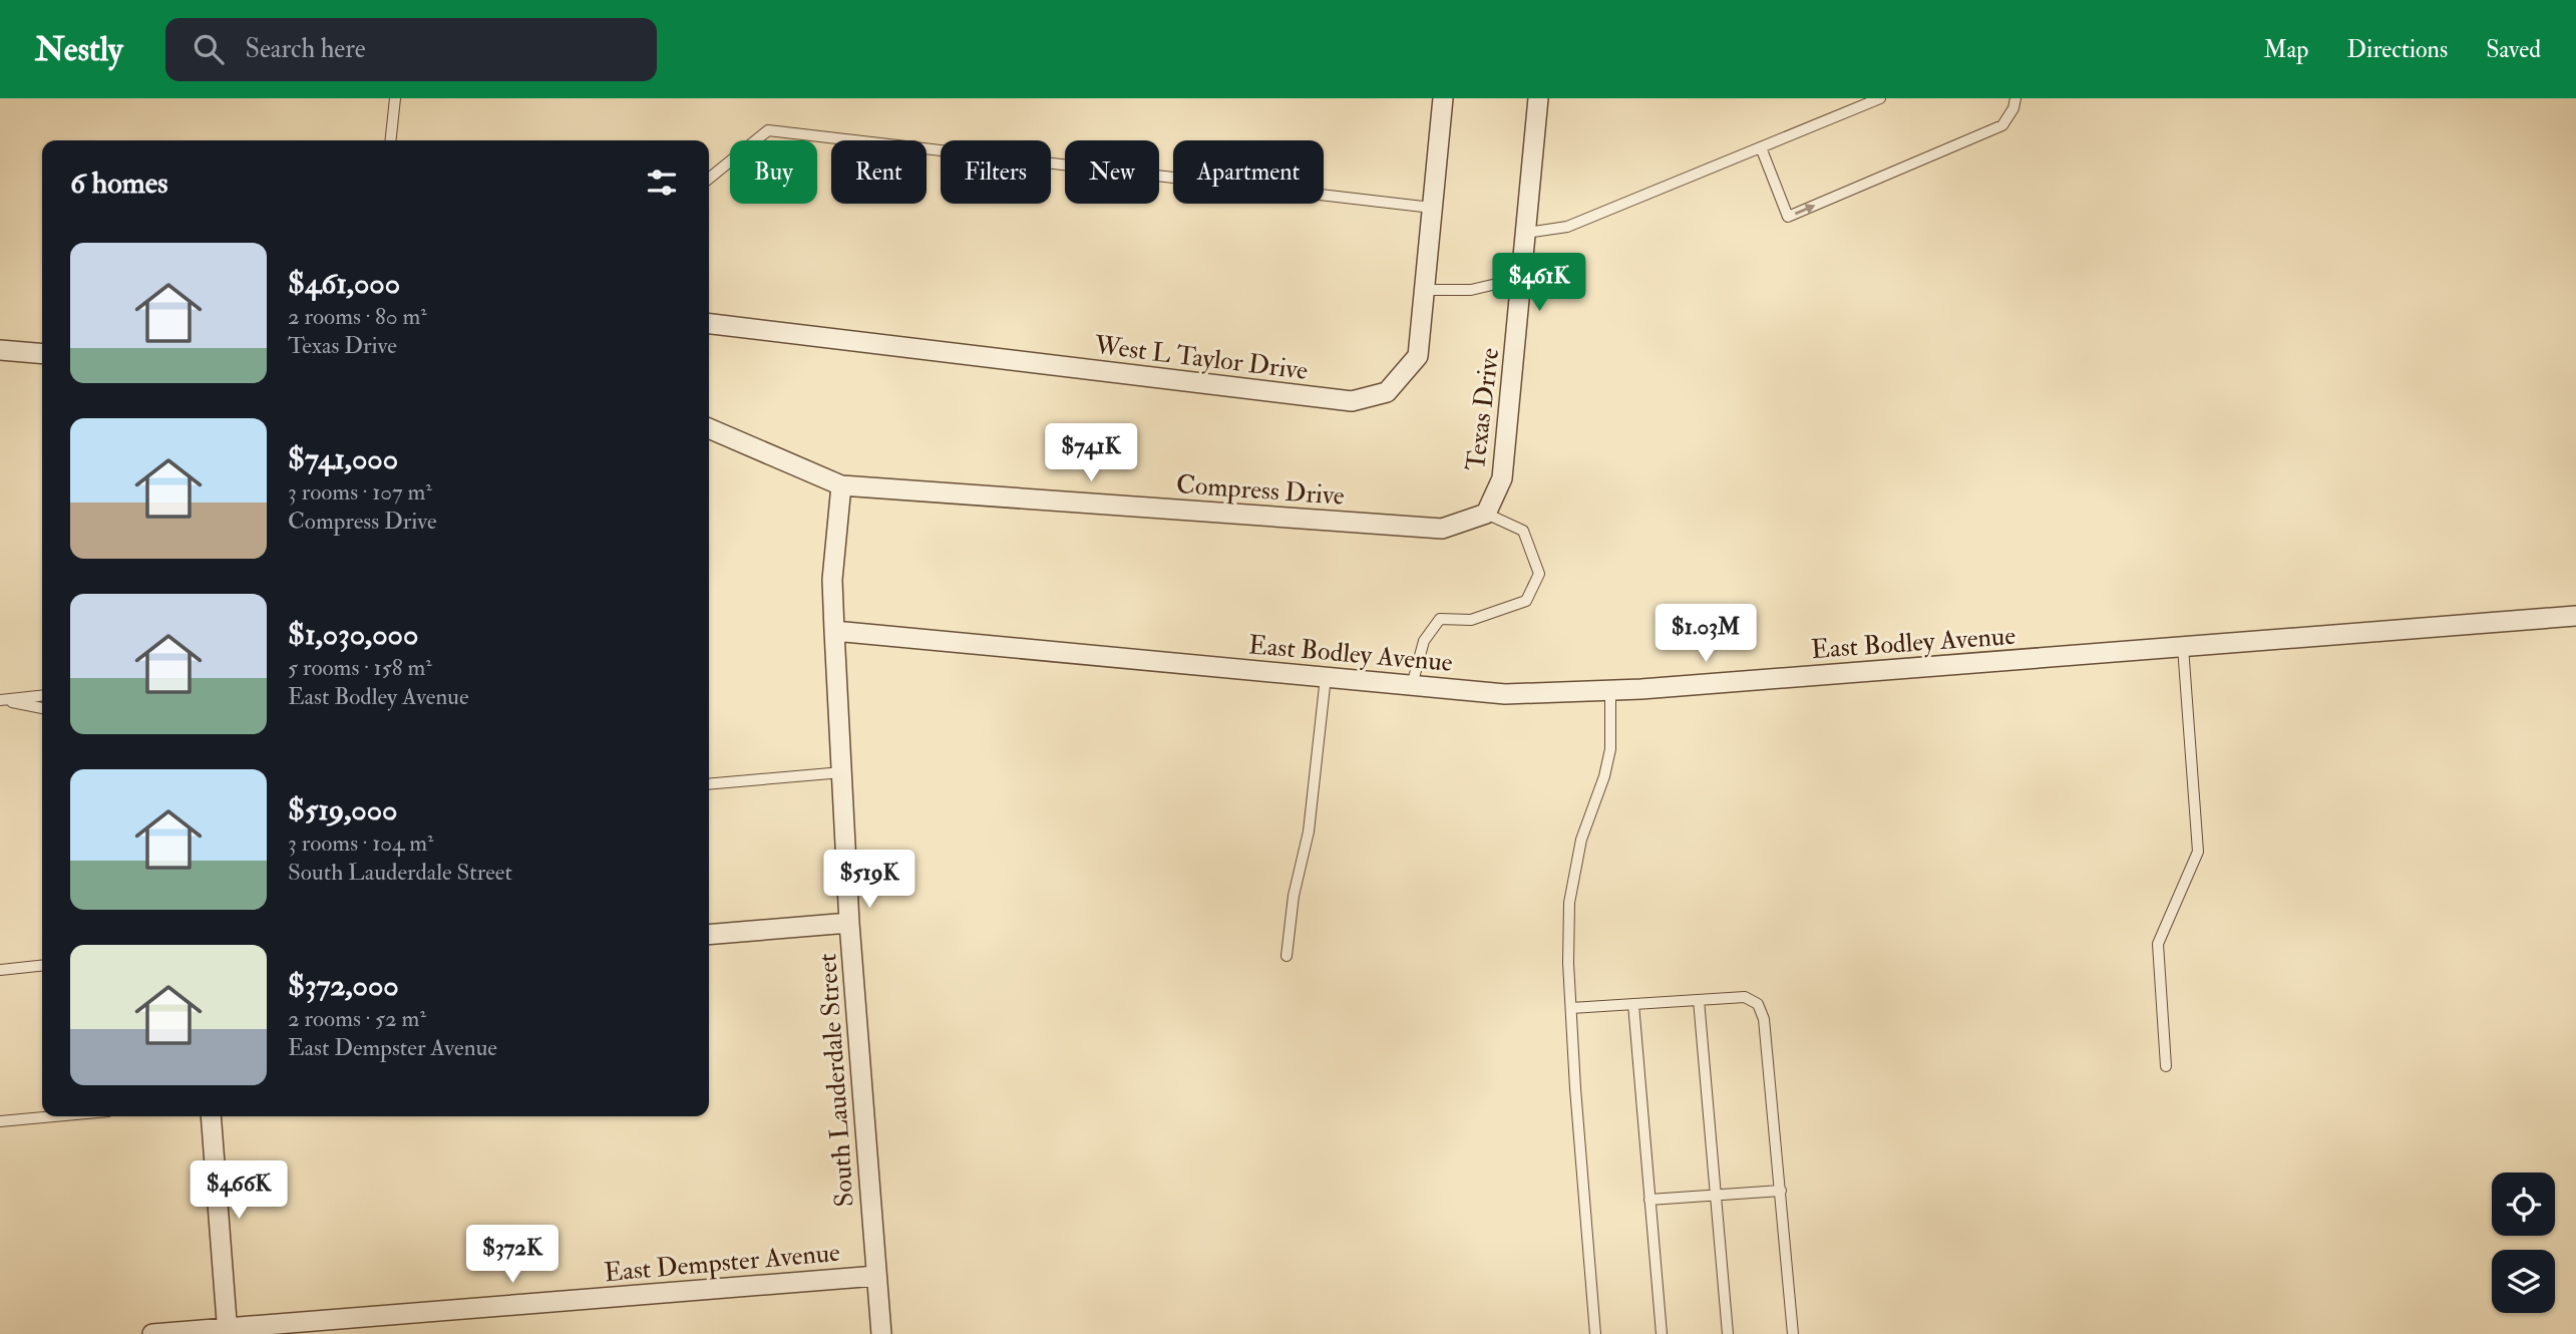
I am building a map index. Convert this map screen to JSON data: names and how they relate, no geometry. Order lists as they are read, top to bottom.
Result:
{
  "streets": {
    "street": [
      "West L Taylor Drive",
      "Texas Drive",
      "Compress Drive",
      "East Bodley Avenue",
      "South Lauderdale Street",
      "East Dempster Avenue"
    ]
  },
  "crossings": [
    ["Texas Drive", "Compress Drive"],
    ["Compress Drive", "South Lauderdale Street"],
    ["East Bodley Avenue", "South Lauderdale Street"],
    ["South Lauderdale Street", "East Dempster Avenue"]
  ],
  "page": {
    "header": "Nestly",
    "search": "Search here",
    "nav": ["Map", "Directions", "Saved"],
    "chip": [
      "Buy",
      "Rent",
      "Filters",
      "New",
      "Apartment"
    ],
    "heading": "6 homes",
    "list": [
      {
        "name": "$461,000",
        "note": "2 rooms · 80 m² · Texas Drive"
      },
      {
        "name": "$741,000",
        "note": "3 rooms · 107 m² · Compress Drive"
      },
      {
        "name": "$1,030,000",
        "note": "5 rooms · 158 m² · East Bodley Avenue"
      },
      {
        "name": "$519,000",
        "note": "3 rooms · 104 m² · South Lauderdale Street"
      },
      {
        "name": "$372,000",
        "note": "2 rooms · 52 m² · East Dempster Avenue"
      }
    ],
    "price": [
      "$461K",
      "$741K",
      "$1.03M",
      "$519K",
      "$466K",
      "$372K"
    ]
  }
}
